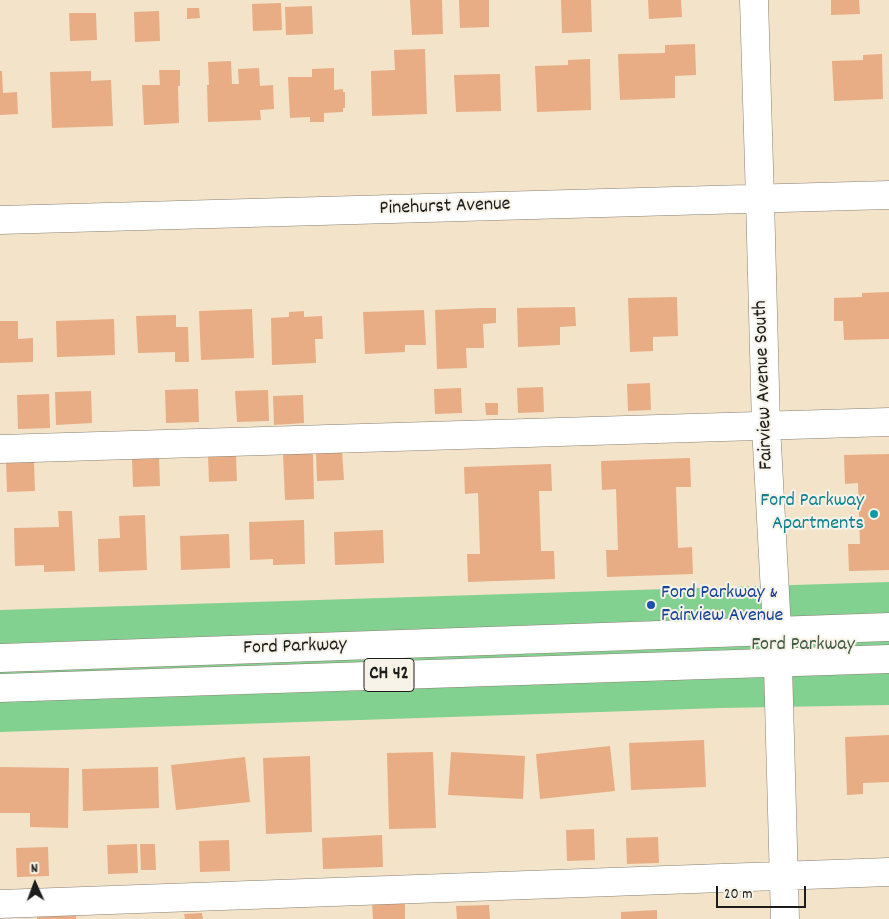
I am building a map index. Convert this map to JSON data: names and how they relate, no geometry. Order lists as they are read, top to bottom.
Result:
{
  "streets": {
    "street": [
      "Pinehurst Avenue",
      "Fairview Avenue South",
      "Ford Parkway",
      "CH 42"
    ]
  },
  "crossings": [
    ["Pinehurst Avenue", "Fairview Avenue South"],
    ["Fairview Avenue South", "Ford Parkway"]
  ],
  "parks": ["Ford Parkway"],
  "places": ["Ford Parkway Apartments", "Ford Parkway & Fairview Avenue"],
  "scale_bar": "20 m",
  "north": "top"
}
